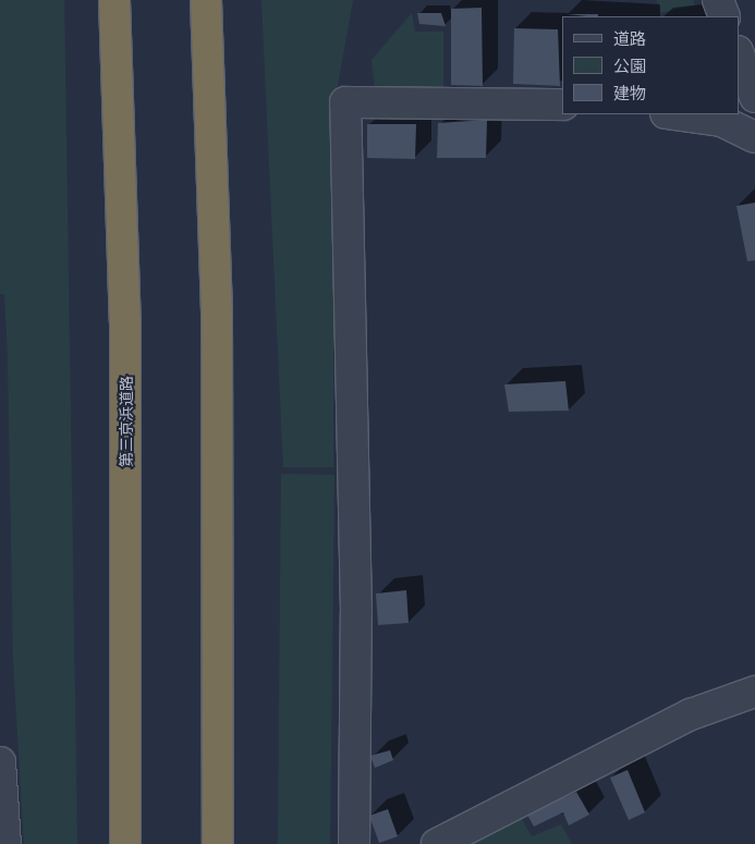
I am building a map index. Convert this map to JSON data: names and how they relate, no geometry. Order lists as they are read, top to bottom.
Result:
{
  "streets": {
    "highway": ["第三京浜道路"]
  },
  "legend": ["道路", "公園", "建物"]
}
